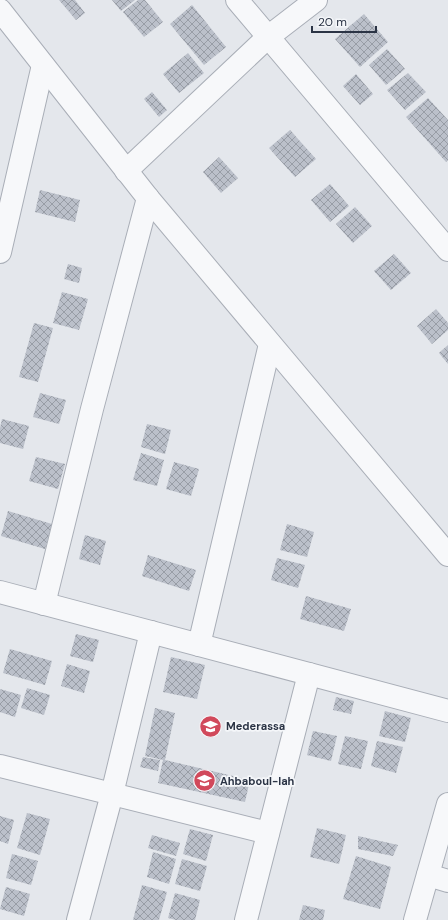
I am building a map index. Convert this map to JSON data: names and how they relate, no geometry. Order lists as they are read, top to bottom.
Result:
{
  "places": {
    "school or university": ["Mederassa", "Ahbaboul-lah"]
  },
  "scale_bar": "20 m"
}
